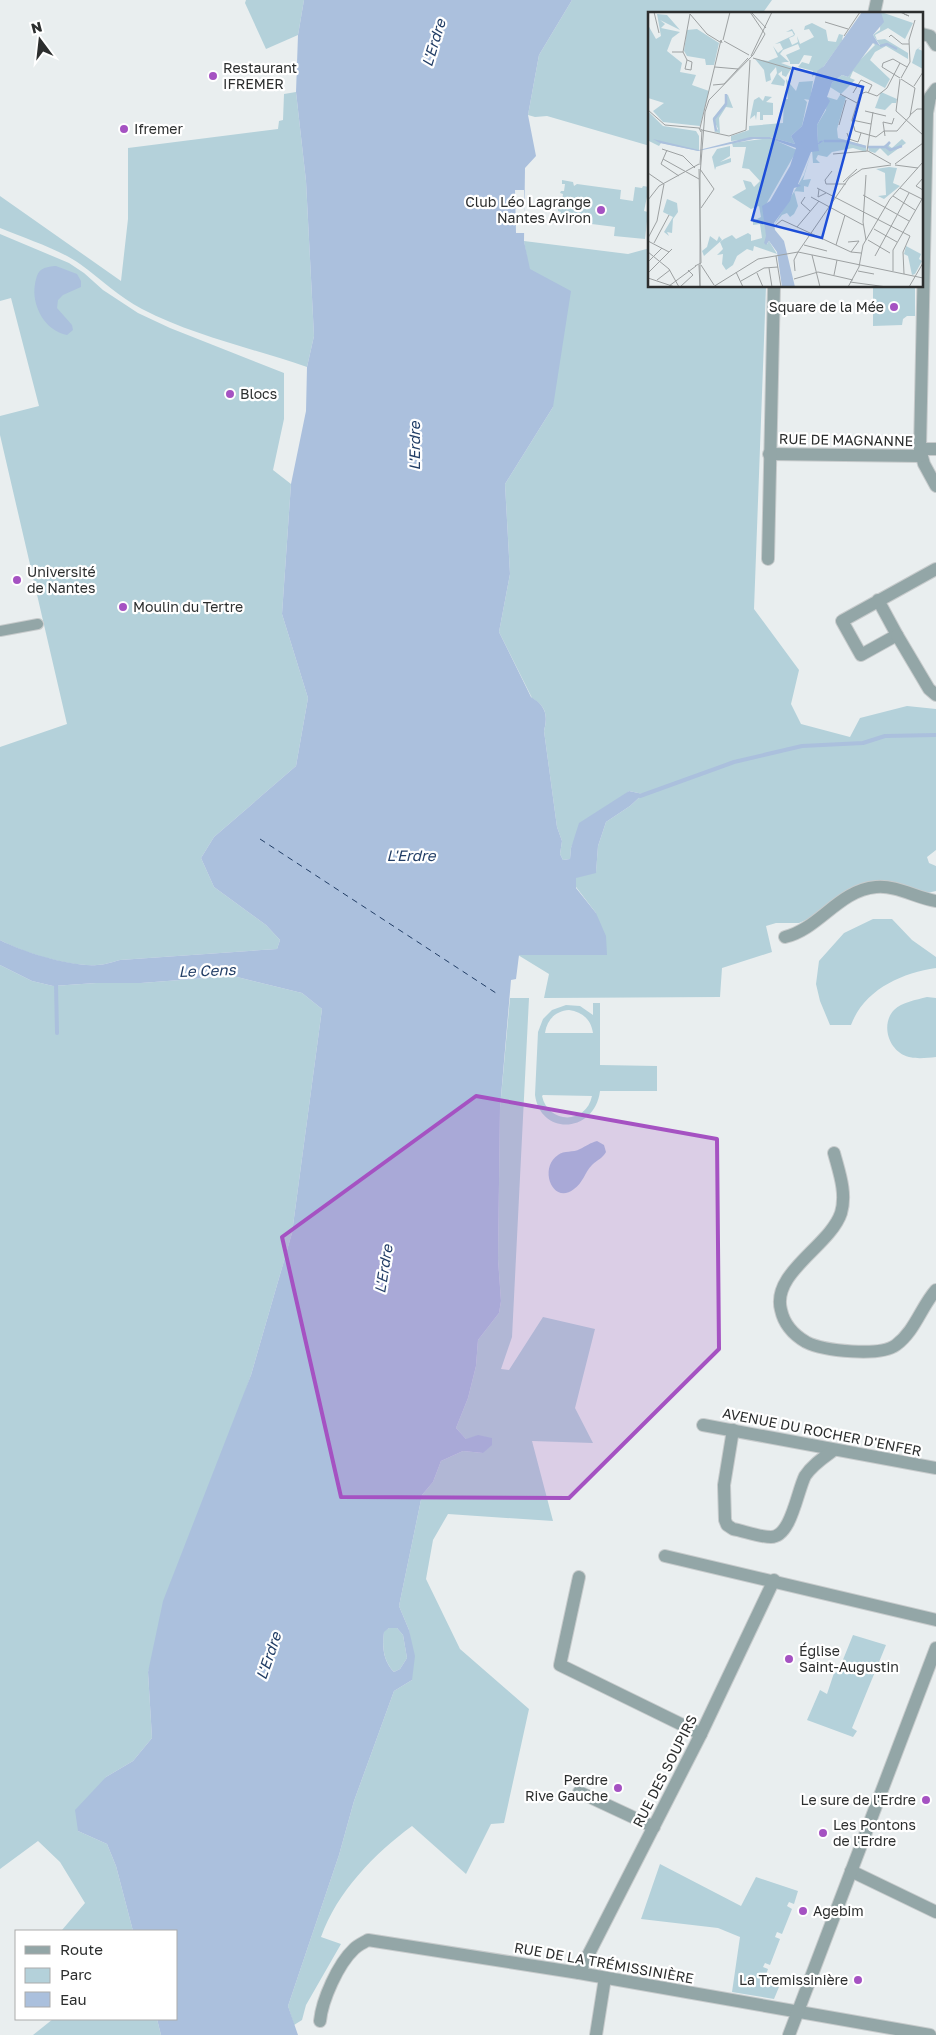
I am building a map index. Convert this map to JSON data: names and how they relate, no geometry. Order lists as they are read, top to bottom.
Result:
{
  "streets": {
    "street": [
      "RUE DE MAGNANNE",
      "AVENUE DU ROCHER D'ENFER",
      "RUE DES SOUPIRS",
      "RUE DE LA TRÉMISSINIÈRE"
    ]
  },
  "crossings": [
    ["RUE DES SOUPIRS", "RUE DE LA TRÉMISSINIÈRE"]
  ],
  "water": ["L'Erdre", "Le Cens"],
  "places": [
    "Restaurant IFREMER",
    "Ifremer",
    "Club Léo Lagrange Nantes Aviron",
    "Square de la Mée",
    "Blocs",
    "Université de Nantes",
    "Moulin du Tertre",
    "Église Saint-Augustin",
    "Perdre Rive Gauche",
    "Le sure de l'Erdre",
    "Les Pontons de l'Erdre",
    "Agebim",
    "La Tremissinière"
  ],
  "legend": ["Route", "Parc", "Eau"],
  "north": "top"
}
